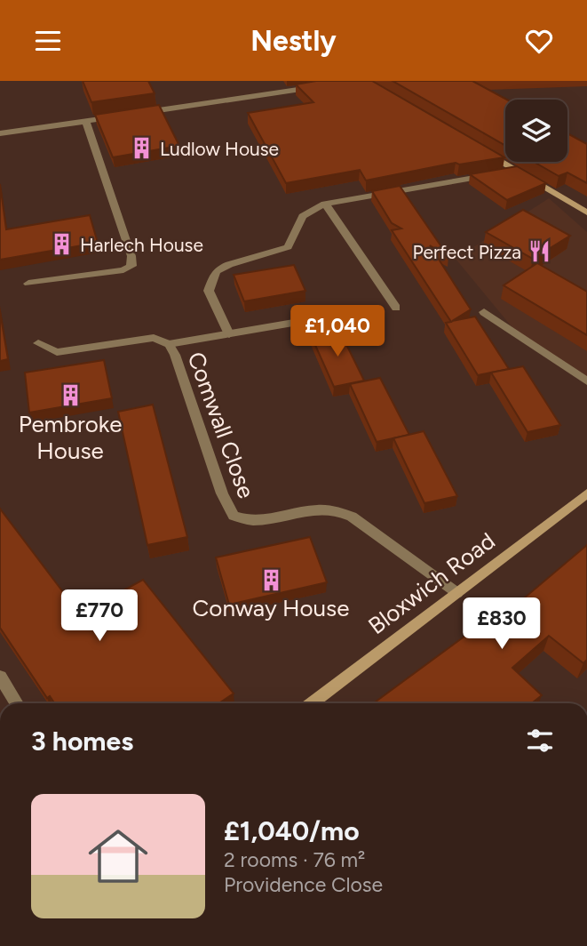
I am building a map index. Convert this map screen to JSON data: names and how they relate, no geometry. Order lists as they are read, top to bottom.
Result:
{
  "streets": {
    "main road": ["Bloxwich Road"],
    "street": ["Comwall Close"]
  },
  "crossings": [
    ["Comwall Close", "Bloxwich Road"]
  ],
  "places": {
    "building": [
      "Ludlow House",
      "Harlech House",
      "Pembroke House",
      "Conway House"
    ],
    "restaurant": ["Perfect Pizza"]
  },
  "page": {
    "header": "Nestly",
    "price": ["£1,040", "£770", "£830"],
    "heading": "3 homes",
    "list": [
      {
        "name": "£1,040/mo",
        "note": "2 rooms · 76 m² · Providence Close"
      }
    ]
  }
}
